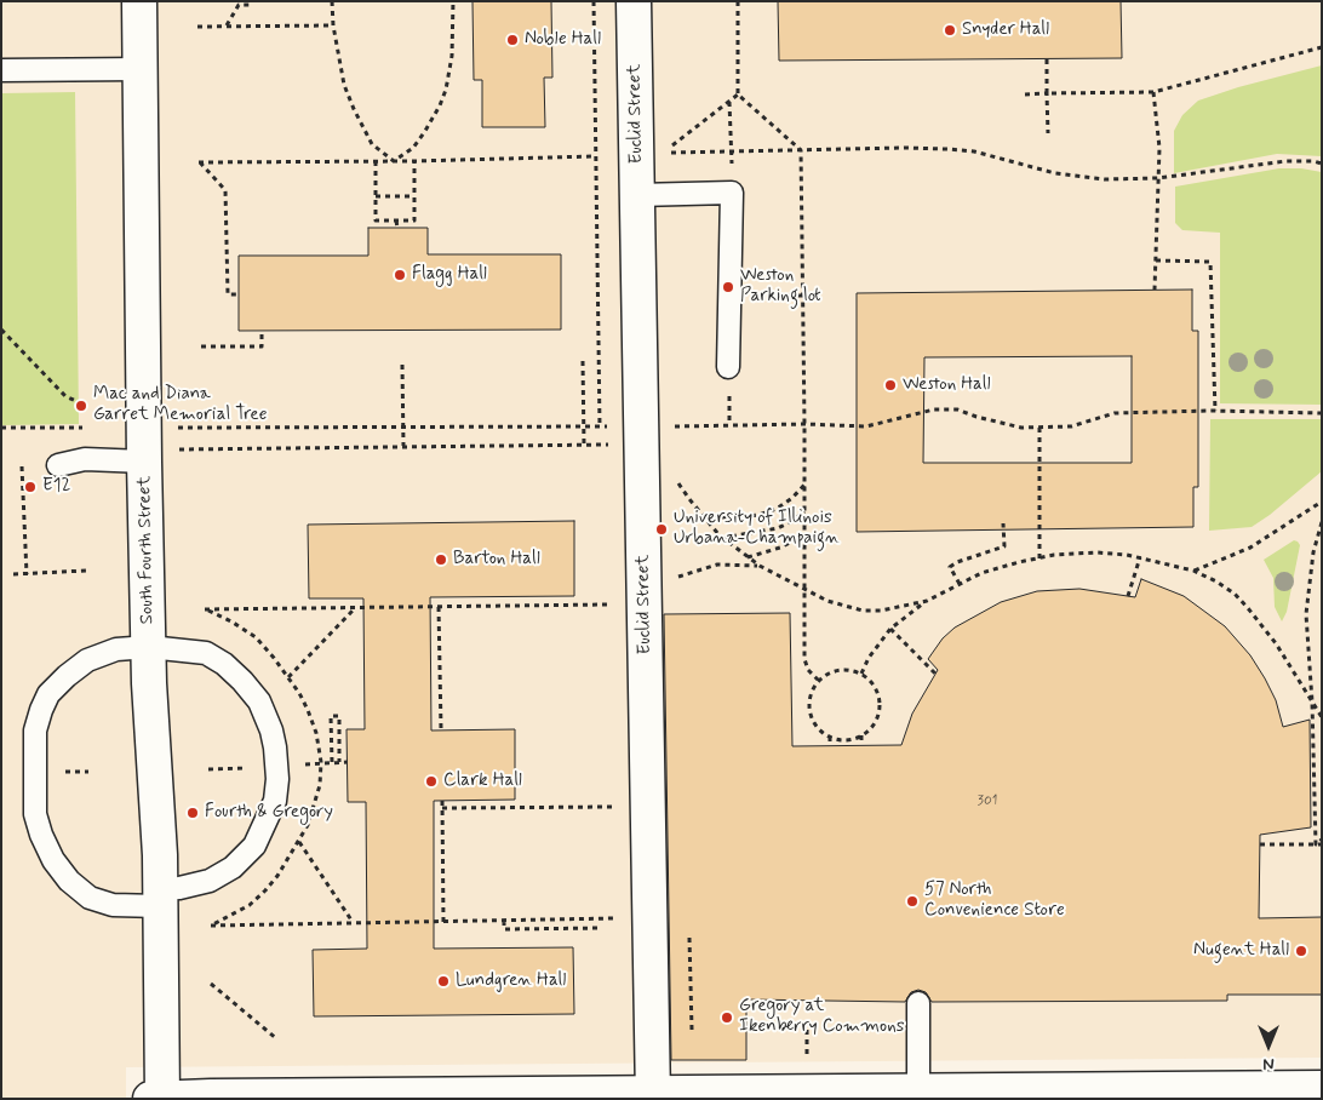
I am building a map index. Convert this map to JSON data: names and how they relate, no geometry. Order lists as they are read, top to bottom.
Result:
{
  "streets": {
    "street": ["Euclid Street", "South Fourth Street"]
  },
  "places": [
    "Snyder Hall",
    "Noble Hall",
    "Flagg Hall",
    "Weston Parking lot",
    "Weston Hall",
    "Mac and Diana Garret Memorial Tree",
    "E12",
    "University of Illinois Urbana-Champaign",
    "Barton Hall",
    "Clark Hall",
    "Fourth & Gregory",
    "57 North Convenience Store",
    "Nugent Hall",
    "Lundgren Hall",
    "Gregory at Ikenberry Commons"
  ],
  "house_numbers": ["301"],
  "north": "bottom"
}
